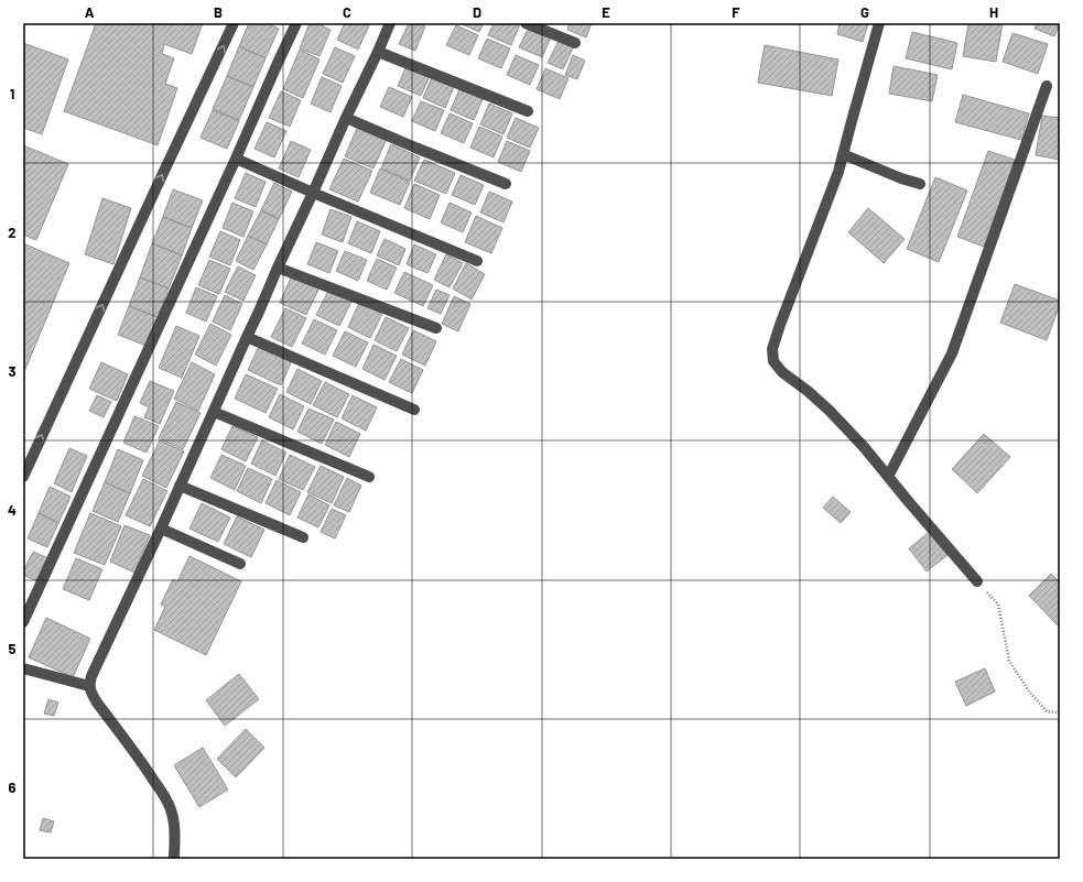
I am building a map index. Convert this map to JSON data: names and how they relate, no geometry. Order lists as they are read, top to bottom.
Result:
{
  "grid": {
    "columns": [
      "A",
      "B",
      "C",
      "D",
      "E",
      "F",
      "G",
      "H"
    ],
    "rows": [
      "1",
      "2",
      "3",
      "4",
      "5",
      "6"
    ]
  }
}
